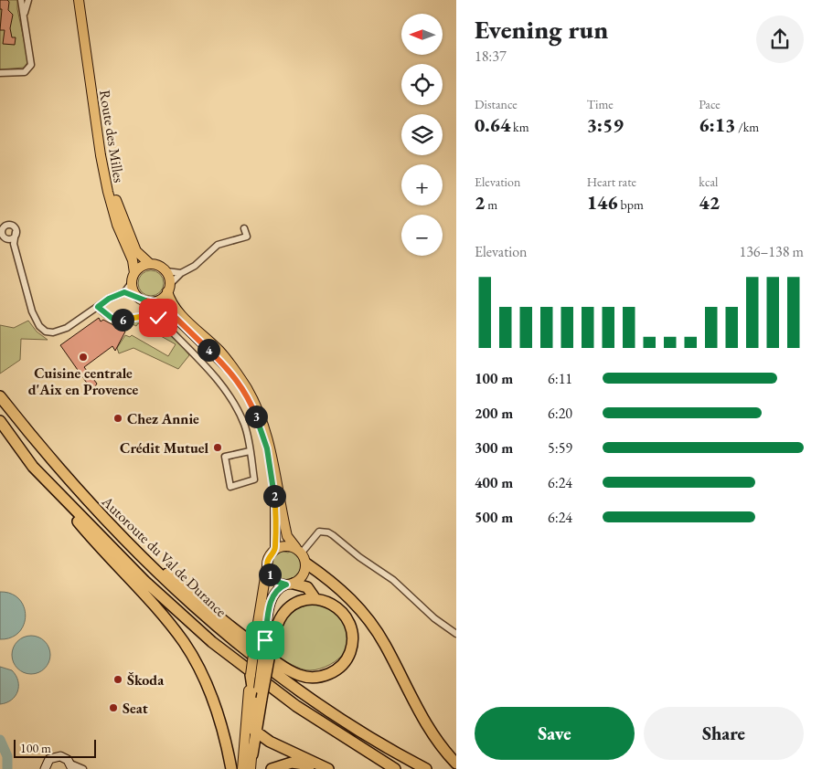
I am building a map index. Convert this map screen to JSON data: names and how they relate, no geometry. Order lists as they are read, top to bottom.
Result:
{
  "streets": {
    "highway": ["Autoroute du Val de Durance"],
    "main road": ["Route des Milles"]
  },
  "places": [
    "Cuisine centrale d'Aix en Provence",
    "Chez Annie",
    "Crédit Mutuel",
    "Škoda",
    "Seat"
  ],
  "scale_bar": "100 m",
  "north": "left",
  "page": {
    "heading": ["Evening run", "18:37"],
    "map_buttons": ["+", "−"],
    "stats": [
      ["Distance", "0.64 km"],
      ["Time", "3:59"],
      ["Pace", "6:13 /km"],
      ["Elevation", "2 m"],
      ["Heart rate", "146 bpm"],
      ["kcal", "42"]
    ],
    "chart": ["Elevation", "136–138 m"],
    "pins": [
      "6",
      "4",
      "3",
      "2",
      "1"
    ],
    "list": [
      {
        "name": "100 m",
        "note": "6:11"
      },
      {
        "name": "200 m",
        "note": "6:20"
      },
      {
        "name": "300 m",
        "note": "5:59"
      },
      {
        "name": "400 m",
        "note": "6:24"
      },
      {
        "name": "500 m",
        "note": "6:24"
      }
    ],
    "buttons": ["Save", "Share"],
    "scale": "100 m"
  }
}
